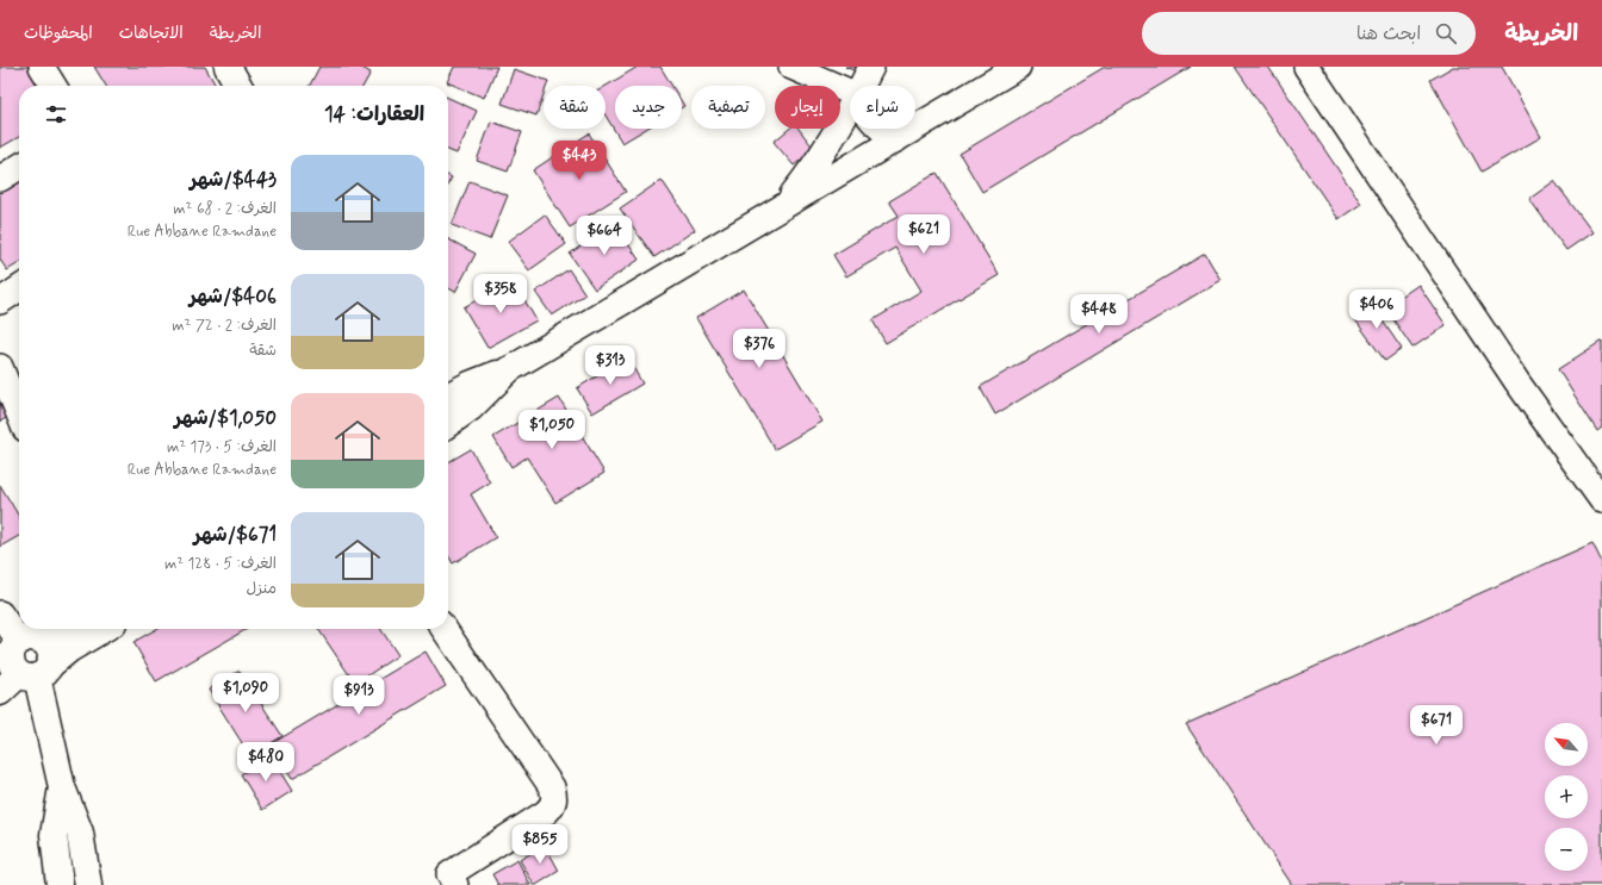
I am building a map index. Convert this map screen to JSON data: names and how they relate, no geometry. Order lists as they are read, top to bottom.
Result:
{
  "north": "top left",
  "page": {
    "header": "الخريطة",
    "search": "ابحث هنا",
    "nav": ["الخريطة", "الاتجاهات", "المحفوظات"],
    "chip": [
      "شراء",
      "إيجار",
      "تصفية",
      "جديد",
      "شقة"
    ],
    "heading": "العقارات: 14",
    "price": [
      "$443",
      "$621",
      "$664",
      "$358",
      "$406",
      "$448",
      "$376",
      "$313",
      "$1,050",
      "$1,090",
      "$913",
      "$671",
      "$480",
      "$855"
    ],
    "list": [
      {
        "name": "$443/شهر",
        "note": "الغرف: 2 · 68 m² · Rue Abbane Ramdane"
      },
      {
        "name": "$406/شهر",
        "note": "الغرف: 2 · 72 m² · شقة"
      },
      {
        "name": "$1,050/شهر",
        "note": "الغرف: 5 · 173 m² · Rue Abbane Ramdane"
      },
      {
        "name": "$671/شهر",
        "note": "الغرف: 5 · 128 m² · منزل"
      }
    ],
    "map_buttons": ["+", "−"]
  }
}
